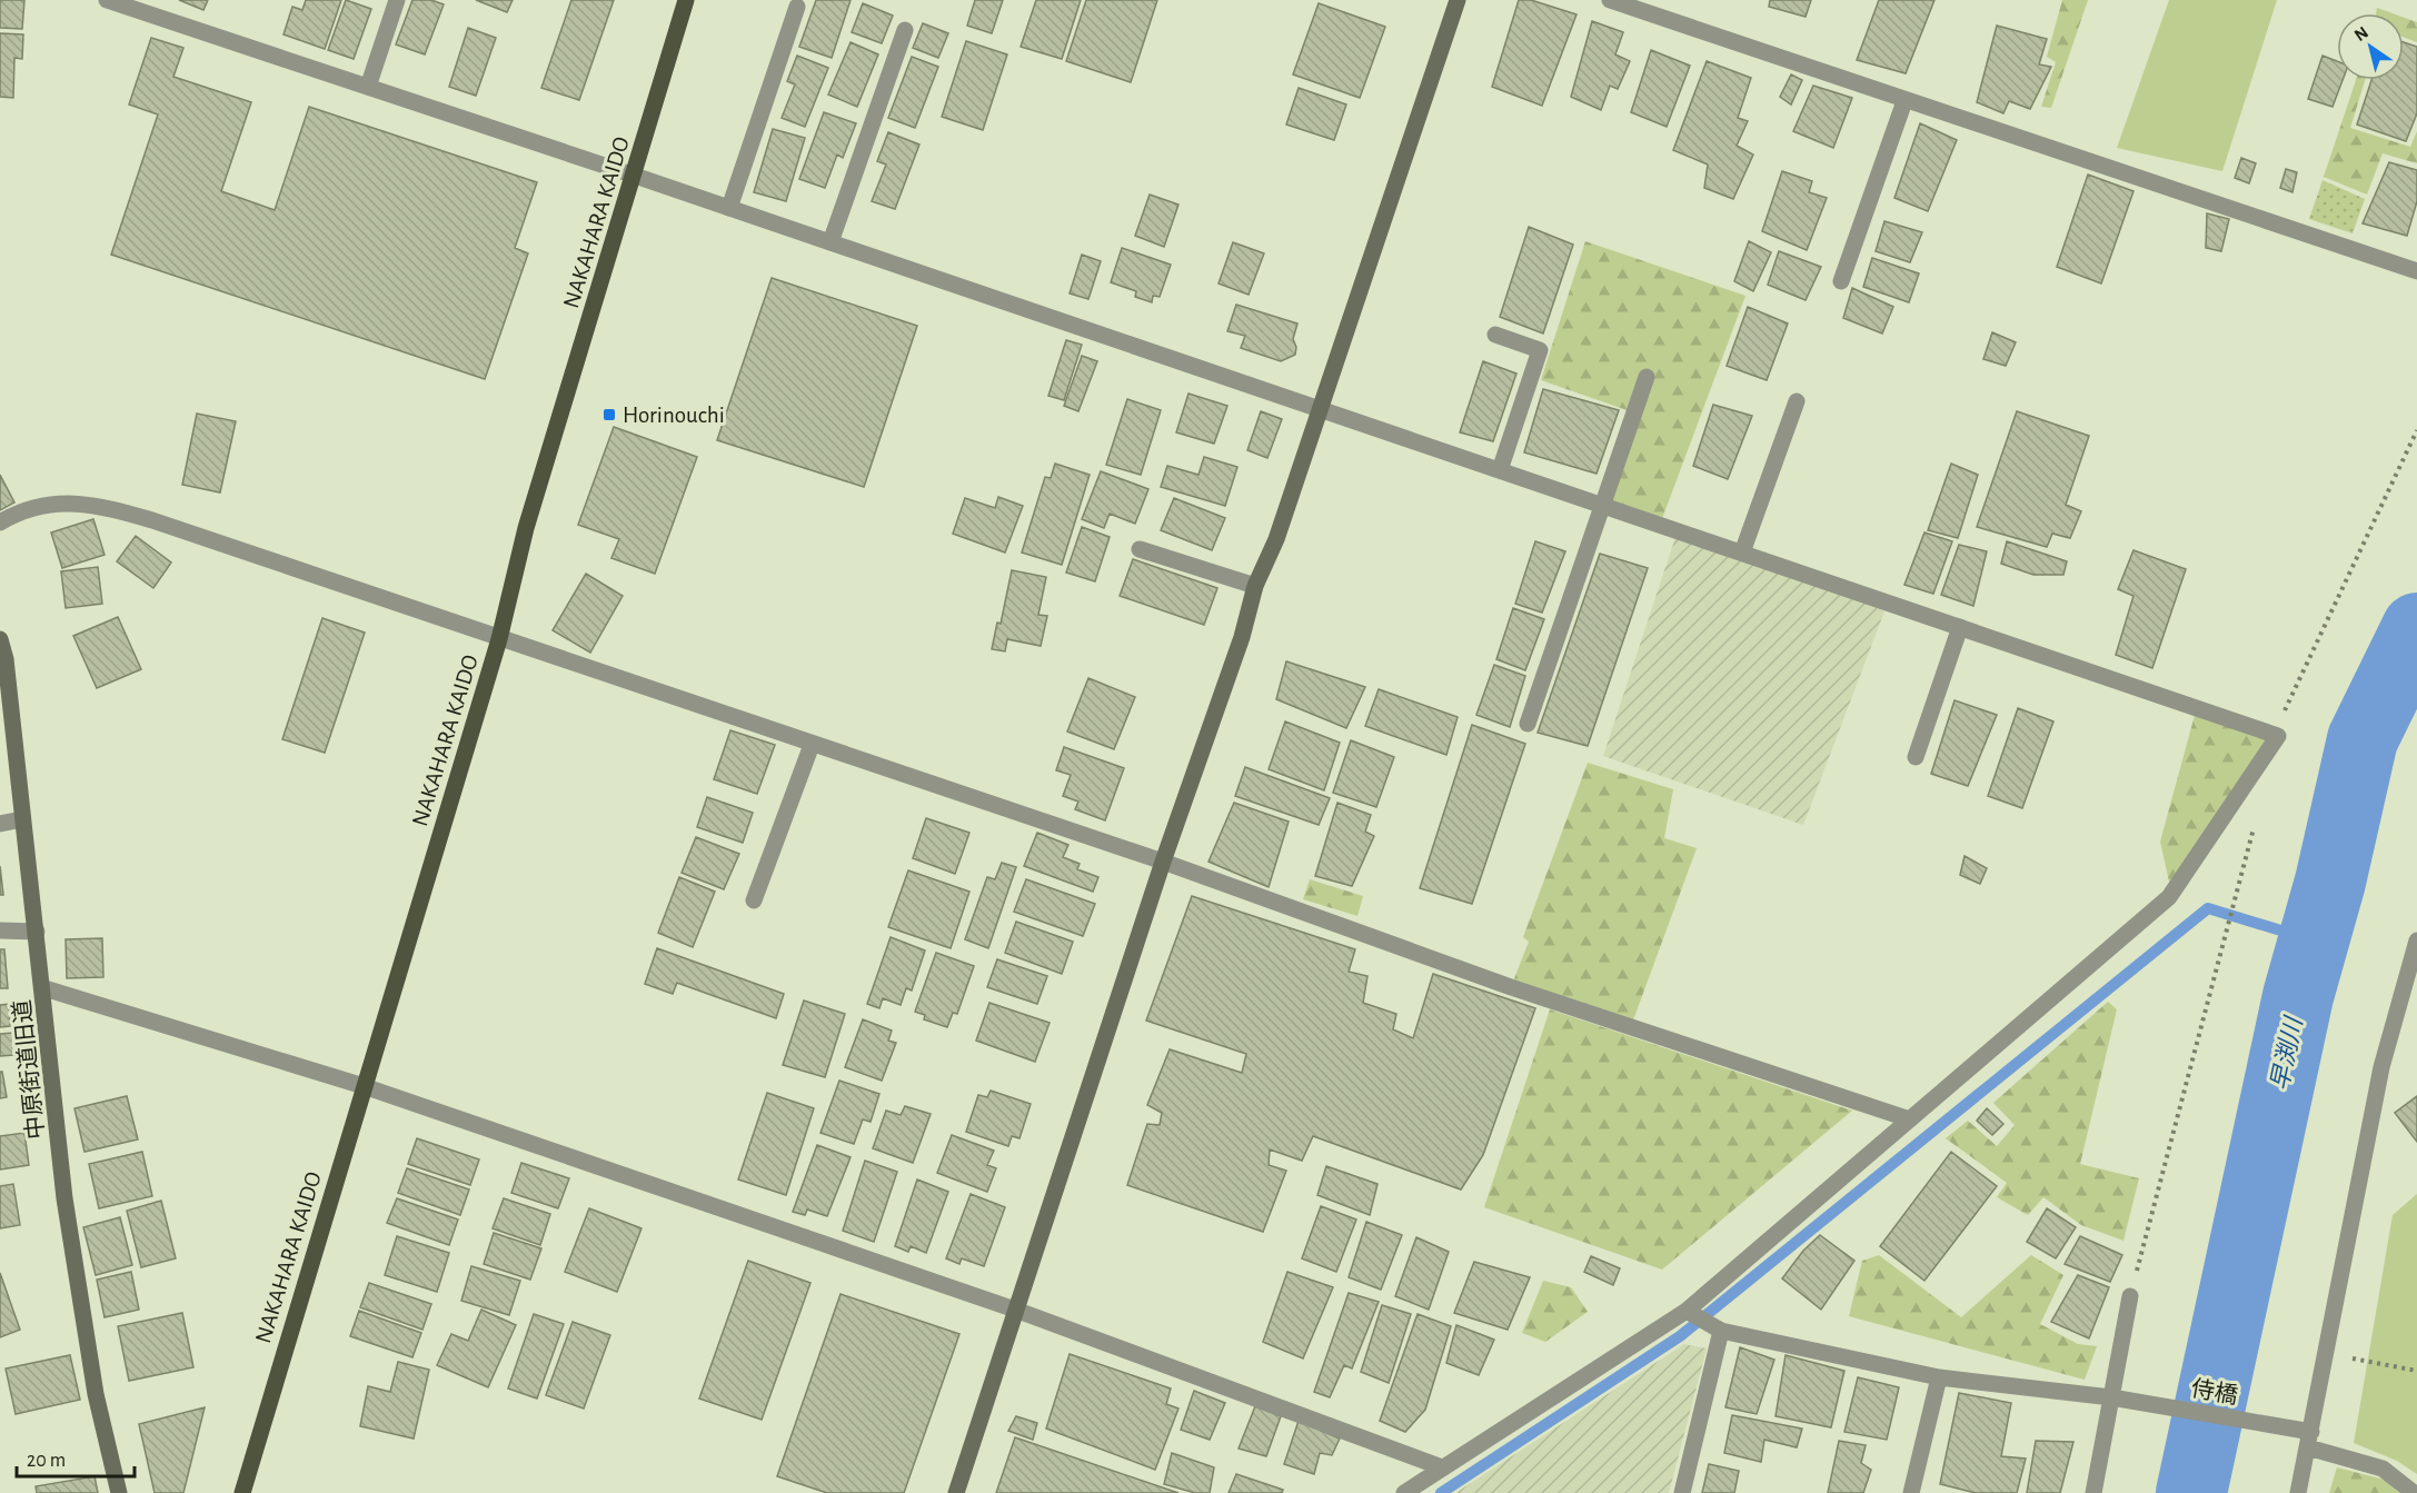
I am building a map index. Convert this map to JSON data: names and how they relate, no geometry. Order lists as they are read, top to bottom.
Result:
{
  "streets": {
    "main road": ["NAKAHARA KAIDO"],
    "street": ["中原街道旧道", "侍橋"]
  },
  "water": ["早渕川"],
  "places": {
    "transit": ["Horinouchi"]
  },
  "scale_bar": "20 m",
  "north": "top left"
}
